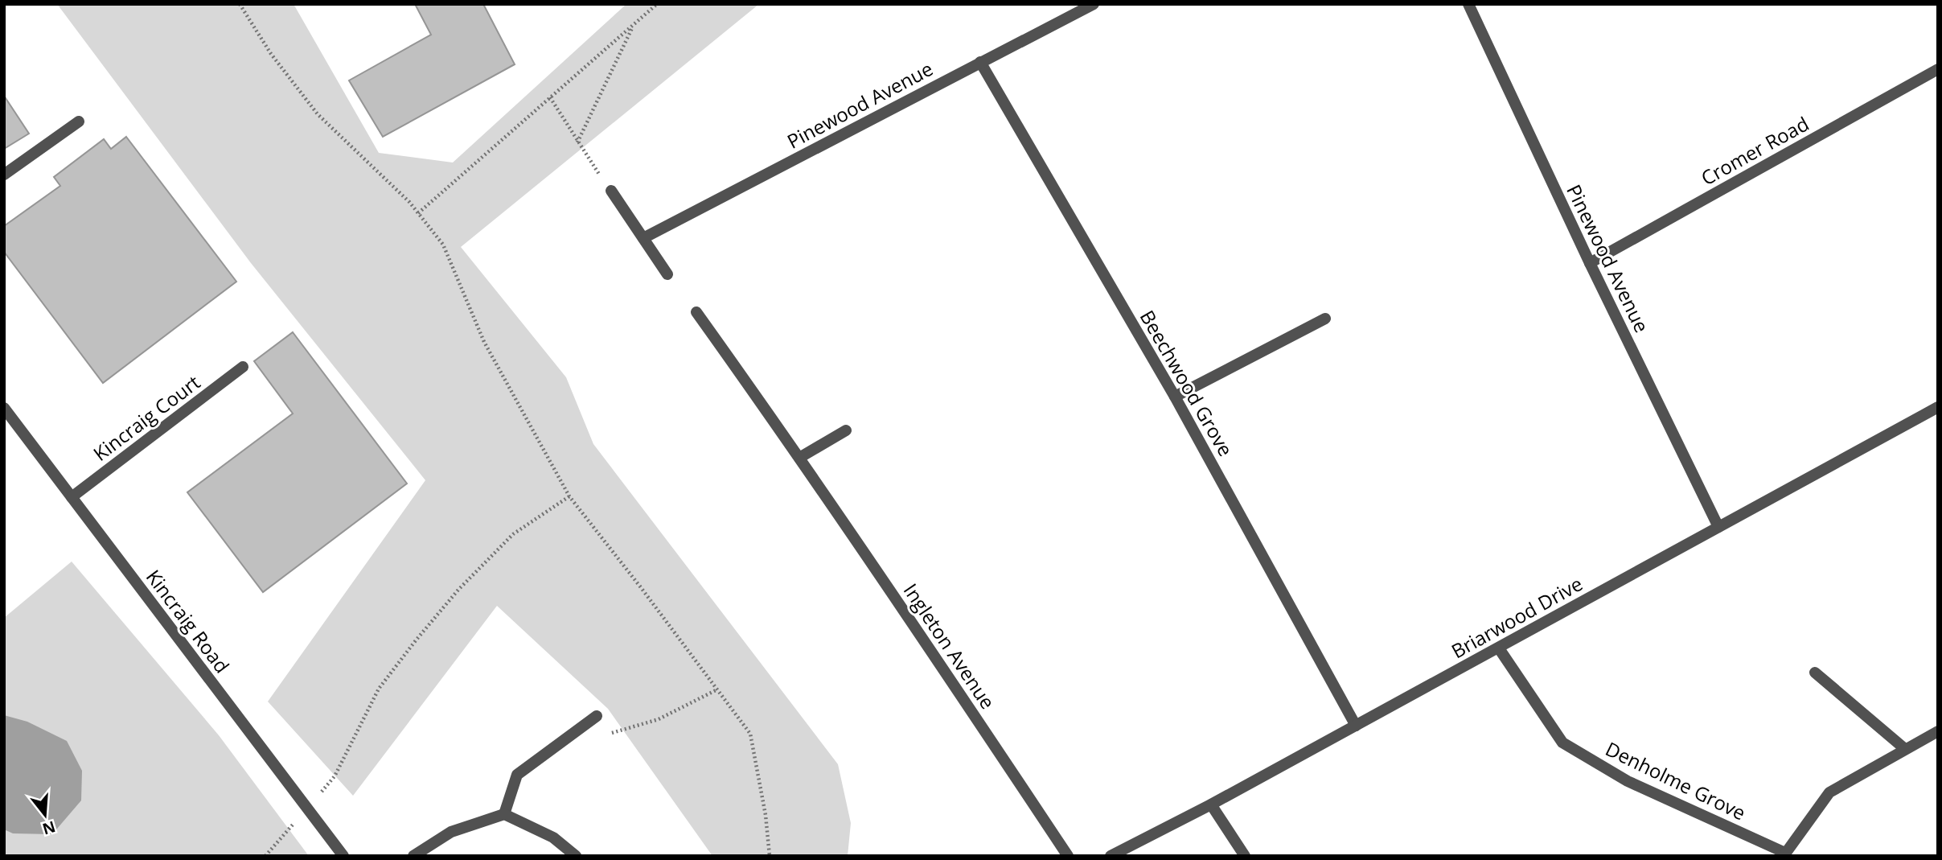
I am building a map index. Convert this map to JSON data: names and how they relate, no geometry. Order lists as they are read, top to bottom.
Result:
{
  "streets": {
    "street": [
      "Pinewood Avenue",
      "Cromer Road",
      "Beechwood Grove",
      "Kincraig Court",
      "Briarwood Drive",
      "Kincraig Road",
      "Ingleton Avenue",
      "Denholme Grove"
    ]
  },
  "crossings": [
    ["Pinewood Avenue", "Cromer Road"],
    ["Pinewood Avenue", "Beechwood Grove"],
    ["Pinewood Avenue", "Briarwood Drive"],
    ["Beechwood Grove", "Briarwood Drive"],
    ["Kincraig Court", "Kincraig Road"],
    ["Briarwood Drive", "Denholme Grove"]
  ],
  "north": "bottom"
}
